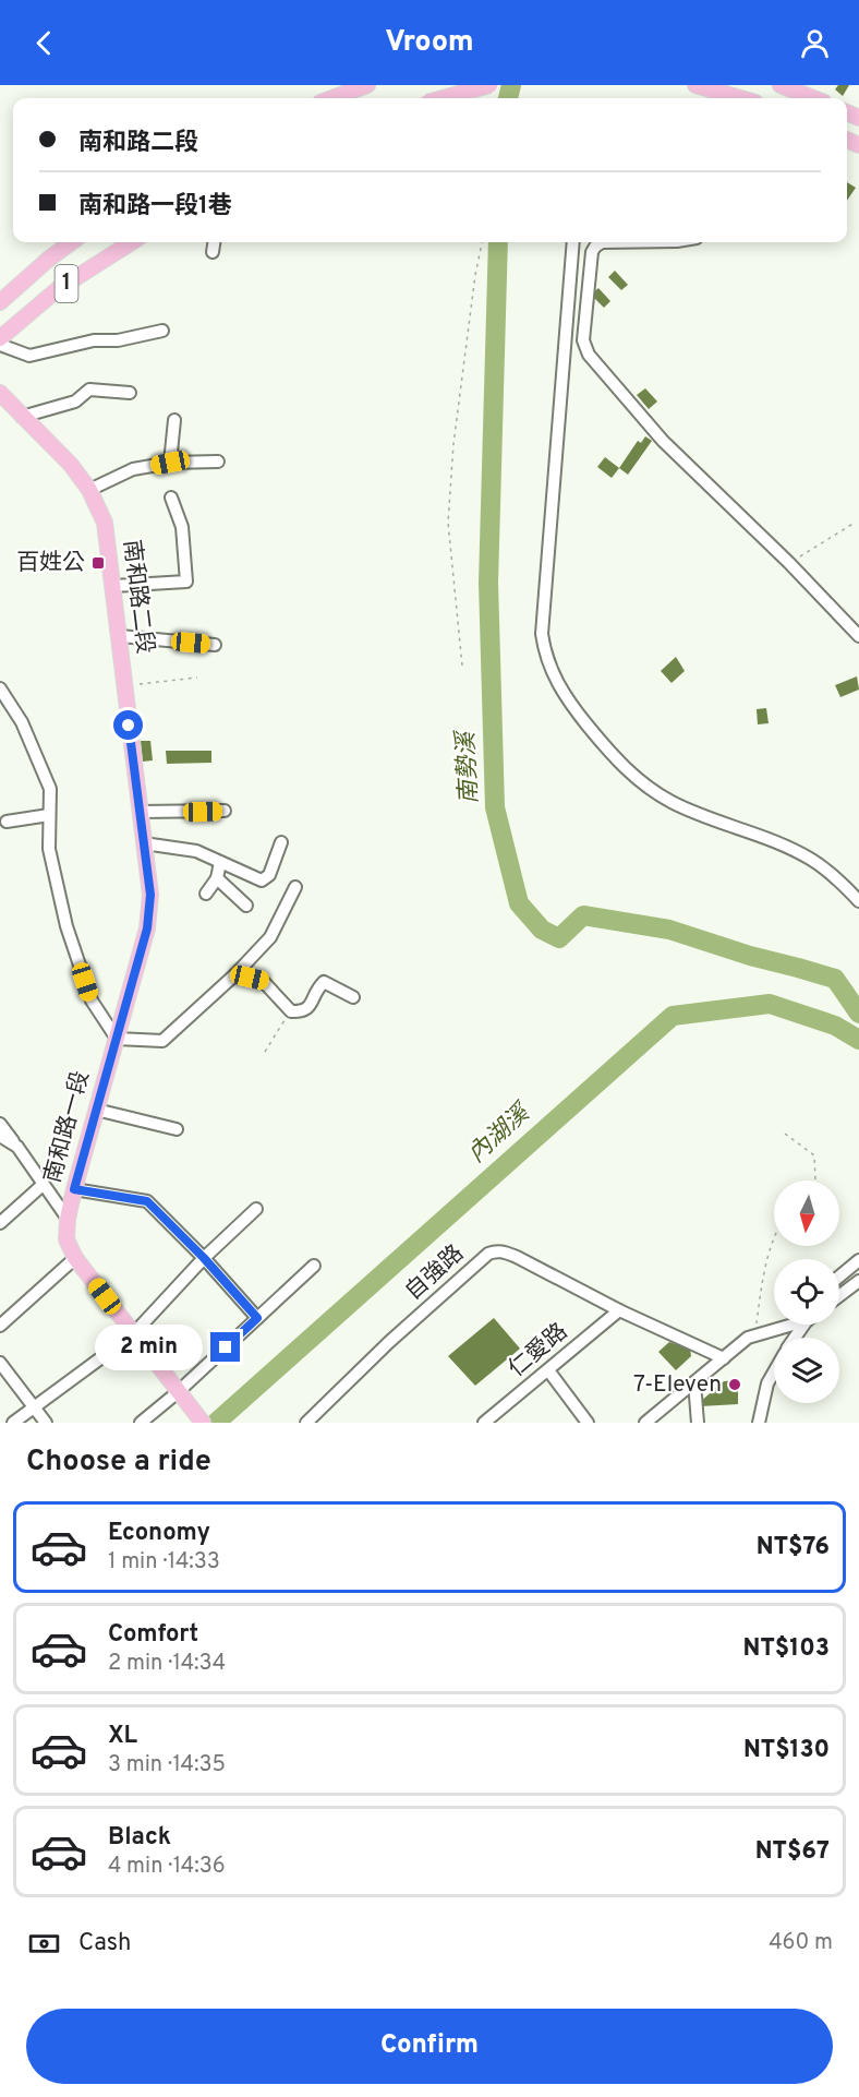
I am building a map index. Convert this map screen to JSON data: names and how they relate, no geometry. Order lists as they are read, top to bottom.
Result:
{
  "streets": {
    "main road": ["1", "南和路二段", "南和路一段"],
    "street": ["自強路", "仁愛路"]
  },
  "crossings": [
    ["南和路二段", "南和路一段"],
    ["自強路", "仁愛路"]
  ],
  "water": ["南勢溪", "內湖溪"],
  "places": {
    "transit": ["百姓公"],
    "other": ["7-Eleven"]
  },
  "north": "bottom",
  "page": {
    "header": "Vroom",
    "banner": ["南和路二段", "南和路一段1巷"],
    "bubble": "2 min",
    "heading": "Choose a ride",
    "list": [
      {
        "name": "Economy",
        "note": "1 min · 14:33",
        "value": "NT$76"
      },
      {
        "name": "Comfort",
        "note": "2 min · 14:34",
        "value": "NT$103"
      },
      {
        "name": "XL",
        "note": "3 min · 14:35",
        "value": "NT$130"
      },
      {
        "name": "Black",
        "note": "4 min · 14:36",
        "value": "NT$67"
      }
    ],
    "pay": ["Cash", "460 m"],
    "buttons": "Confirm"
  }
}
